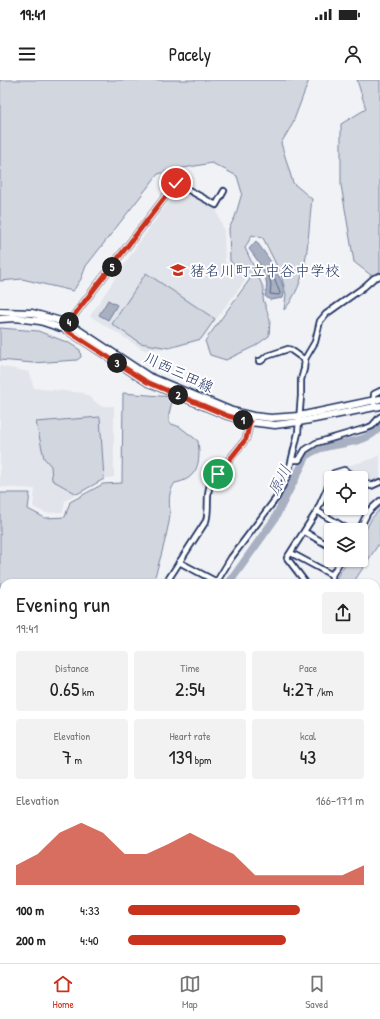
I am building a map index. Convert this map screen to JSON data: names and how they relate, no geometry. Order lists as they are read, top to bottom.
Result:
{
  "streets": {
    "main road": ["川西三田線"]
  },
  "water": ["原川"],
  "places": {
    "school or university": ["猪名川町立中谷中学校"]
  },
  "page": {
    "status": "19:41",
    "header": "Pacely",
    "pins": [
      "5",
      "4",
      "3",
      "2",
      "1"
    ],
    "heading": ["Evening run", "19:41"],
    "stats": [
      ["Distance", "0.65 km"],
      ["Time", "2:54"],
      ["Pace", "4:27 /km"],
      ["Elevation", "7 m"],
      ["Heart rate", "139 bpm"],
      ["kcal", "43"]
    ],
    "chart": ["Elevation", "166–171 m"],
    "list": [
      {
        "name": "100 m",
        "note": "4:33"
      },
      {
        "name": "200 m",
        "note": "4:40"
      }
    ],
    "tabs": ["Home", "Map", "Saved"]
  }
}
